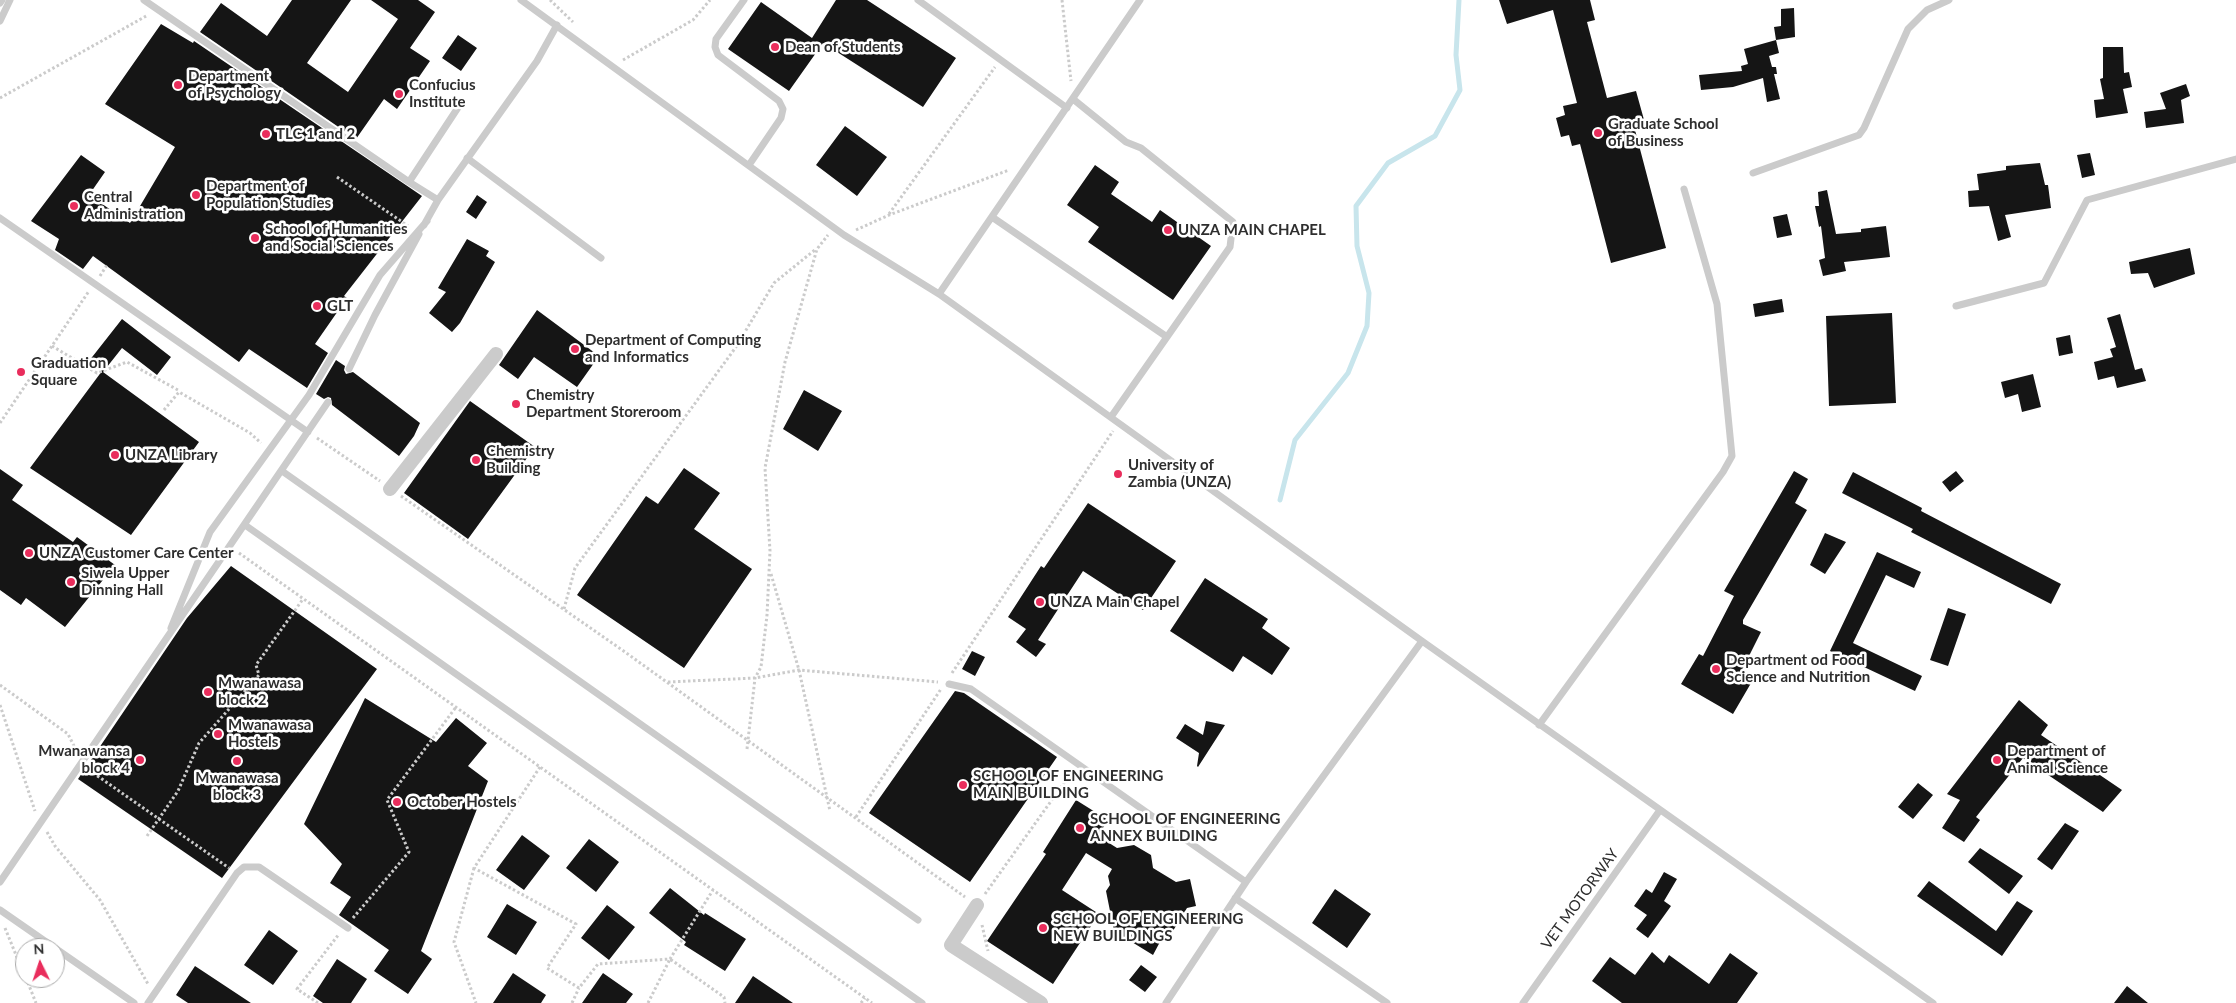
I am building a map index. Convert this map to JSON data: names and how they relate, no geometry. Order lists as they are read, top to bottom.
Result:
{
  "streets": {
    "lane": ["VET MOTORWAY"]
  },
  "places": [
    "Dean of Students",
    "Department of Psychology",
    "Confucius Institute",
    "Graduate School of Business",
    "TLC 1 and 2",
    "Department of Population Studies",
    "Central Administration",
    "UNZA MAIN CHAPEL",
    "School of Humanities and Social Sciences",
    "GLT",
    "Department of Computing and Informatics",
    "Graduation Square",
    "Chemistry Department Storeroom",
    "UNZA Library",
    "Chemistry Building",
    "University of Zambia (UNZA)",
    "UNZA Customer Care Center",
    "Siwela Upper Dinning Hall",
    "UNZA Main Chapel",
    "Department od Food Science and Nutrition",
    "Mwanawasa block 2",
    "Mwanawasa Hostels",
    "Mwanawansa block 4",
    "Department of Animal Science",
    "Mwanawasa block 3",
    "SCHOOL OF ENGINEERING MAIN BUILDING",
    "October Hostels",
    "SCHOOL OF ENGINEERING ANNEX BUILDING",
    "SCHOOL OF ENGINEERING NEW BUILDINGS"
  ],
  "north": "top"
}
